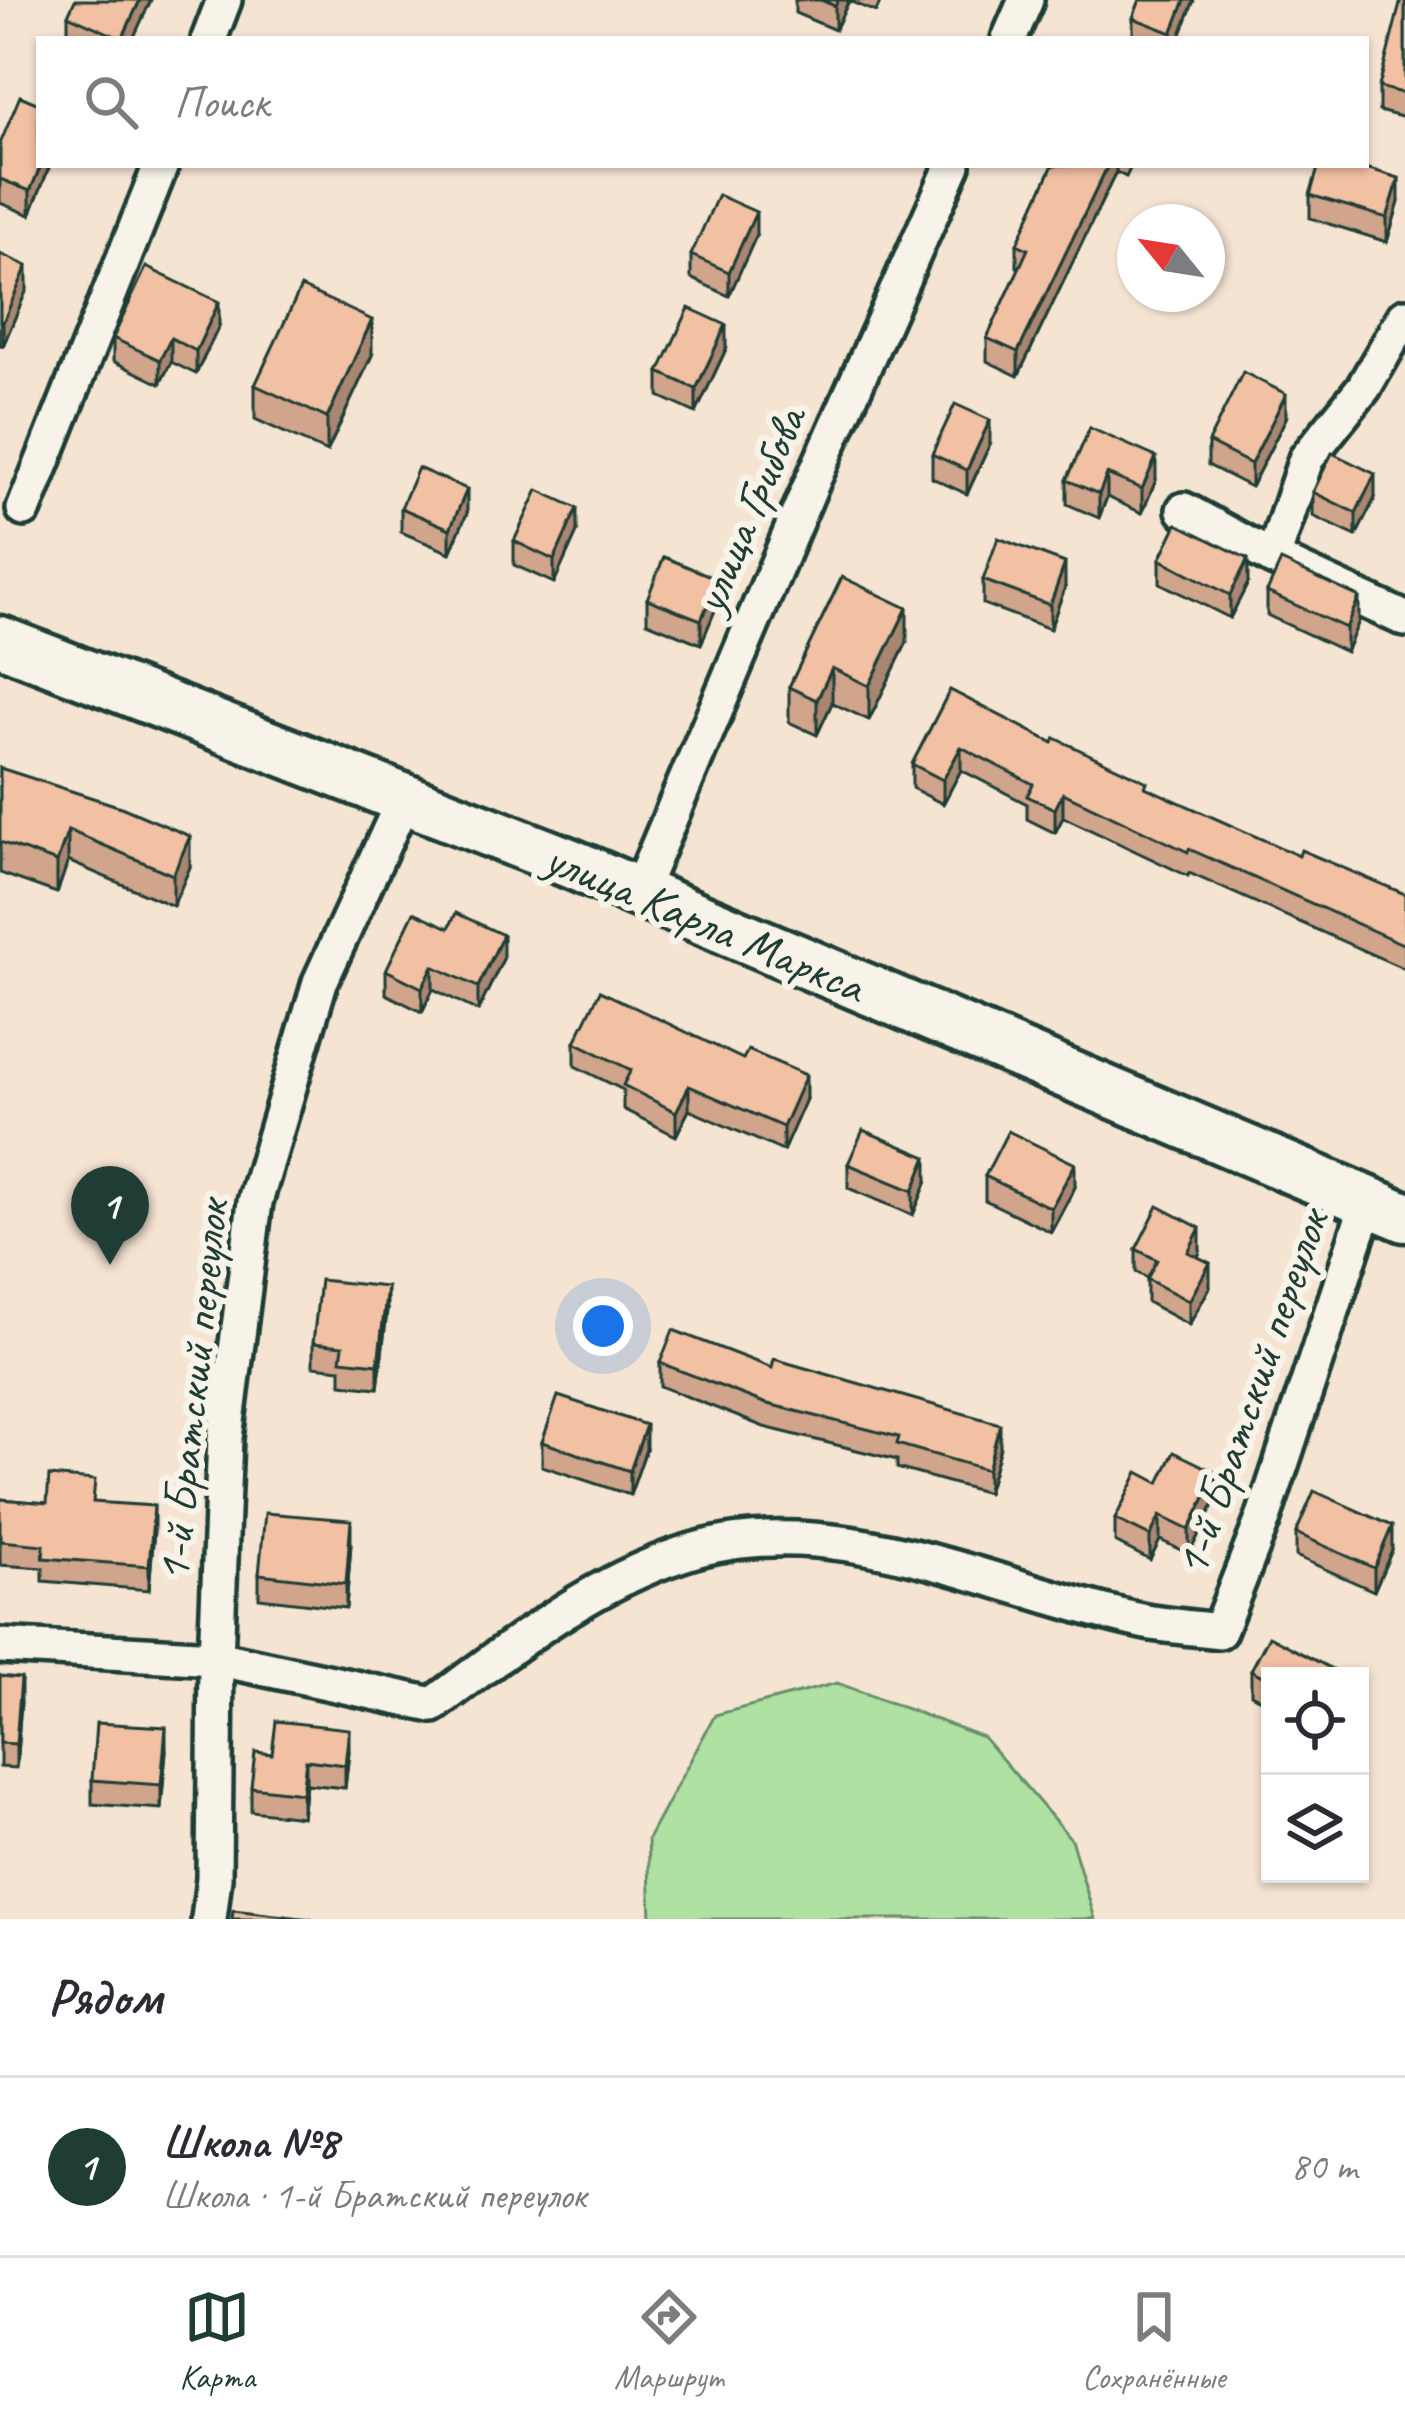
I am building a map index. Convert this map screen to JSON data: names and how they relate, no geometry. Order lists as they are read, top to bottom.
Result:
{
  "streets": {
    "main road": ["улица Карла Маркса"],
    "street": ["улица Грибова", "1-й Братский переулок"]
  },
  "crossings": [
    ["улица Грибова", "улица Карла Маркса"],
    ["улица Карла Маркса", "1-й Братский переулок"]
  ],
  "north": "top left",
  "page": {
    "search": "Поиск",
    "pins": "1",
    "heading": "Рядом",
    "list": [
      {
        "mark": "1",
        "name": "Школа №8",
        "note": "Школа · 1-й Братский переулок",
        "value": "80 m"
      }
    ],
    "nav": ["Карта", "Маршрут", "Сохранённые"]
  }
}
